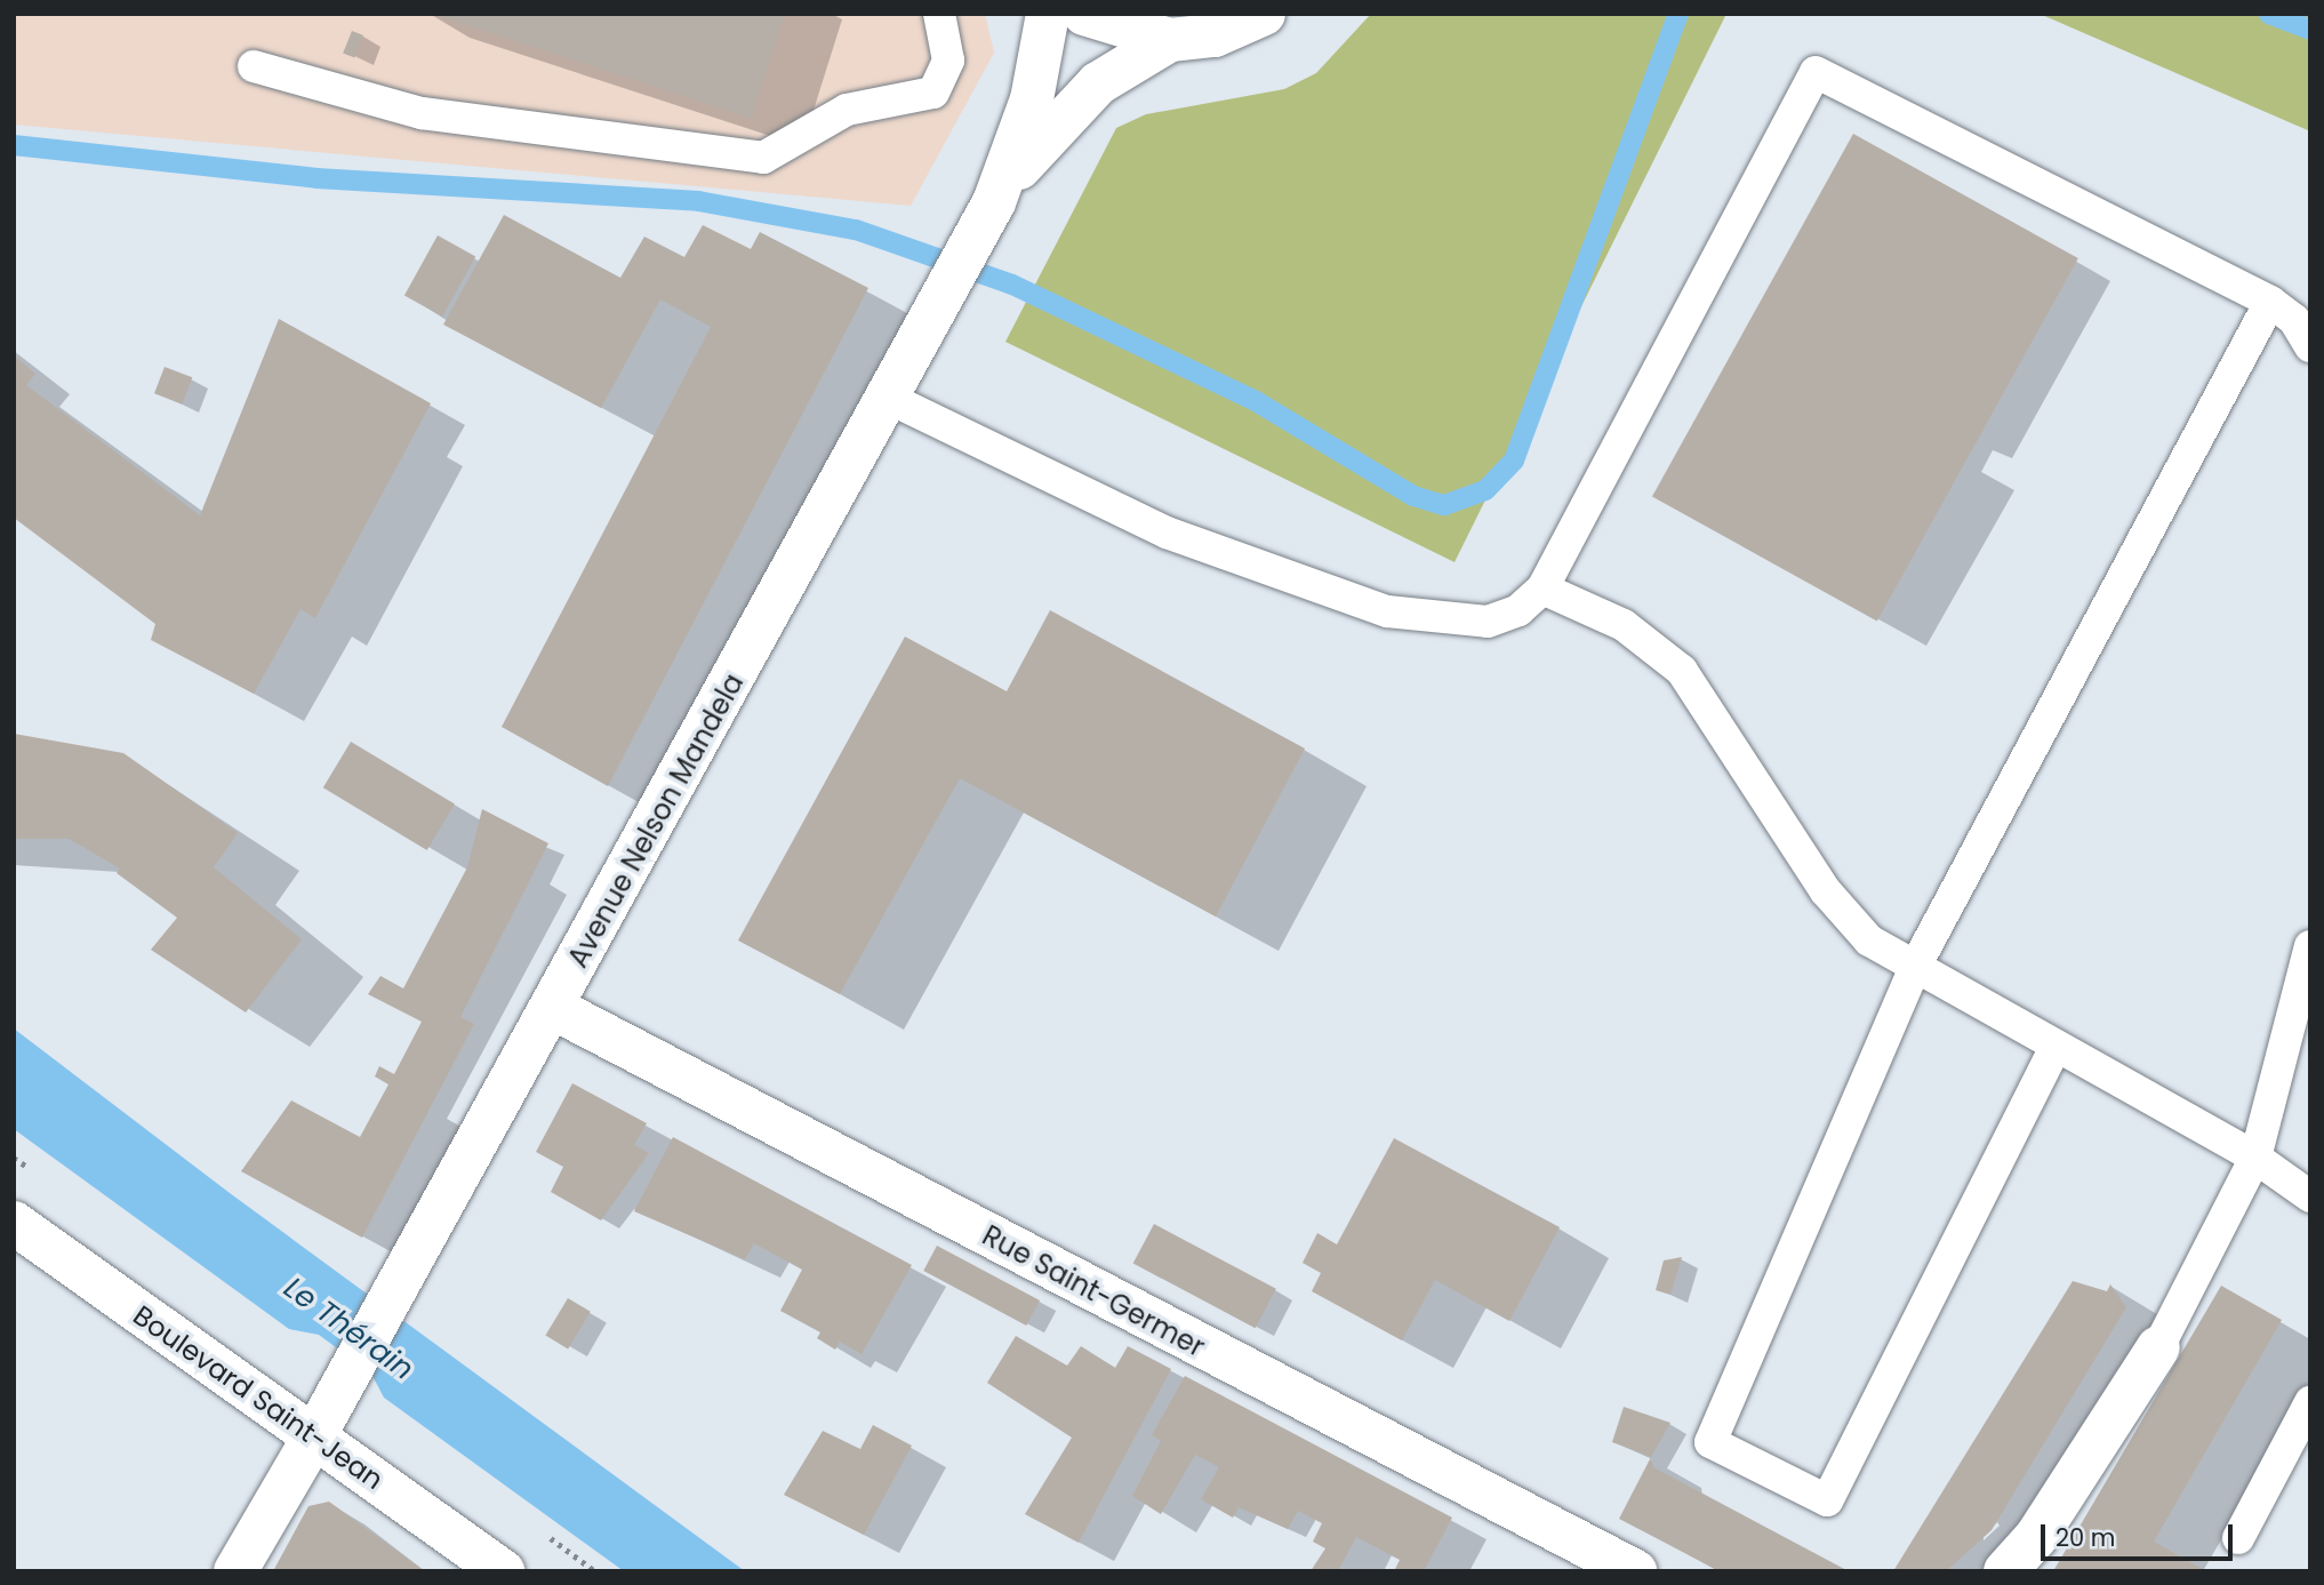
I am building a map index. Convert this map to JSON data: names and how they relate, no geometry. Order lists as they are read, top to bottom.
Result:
{
  "streets": {
    "street": ["Avenue Nelson Mandela", "Rue Saint-Germer", "Boulevard Saint-Jean"]
  },
  "crossings": [
    ["Avenue Nelson Mandela", "Rue Saint-Germer"],
    ["Avenue Nelson Mandela", "Boulevard Saint-Jean"]
  ],
  "water": ["Le Thérain"],
  "scale_bar": "20 m"
}
